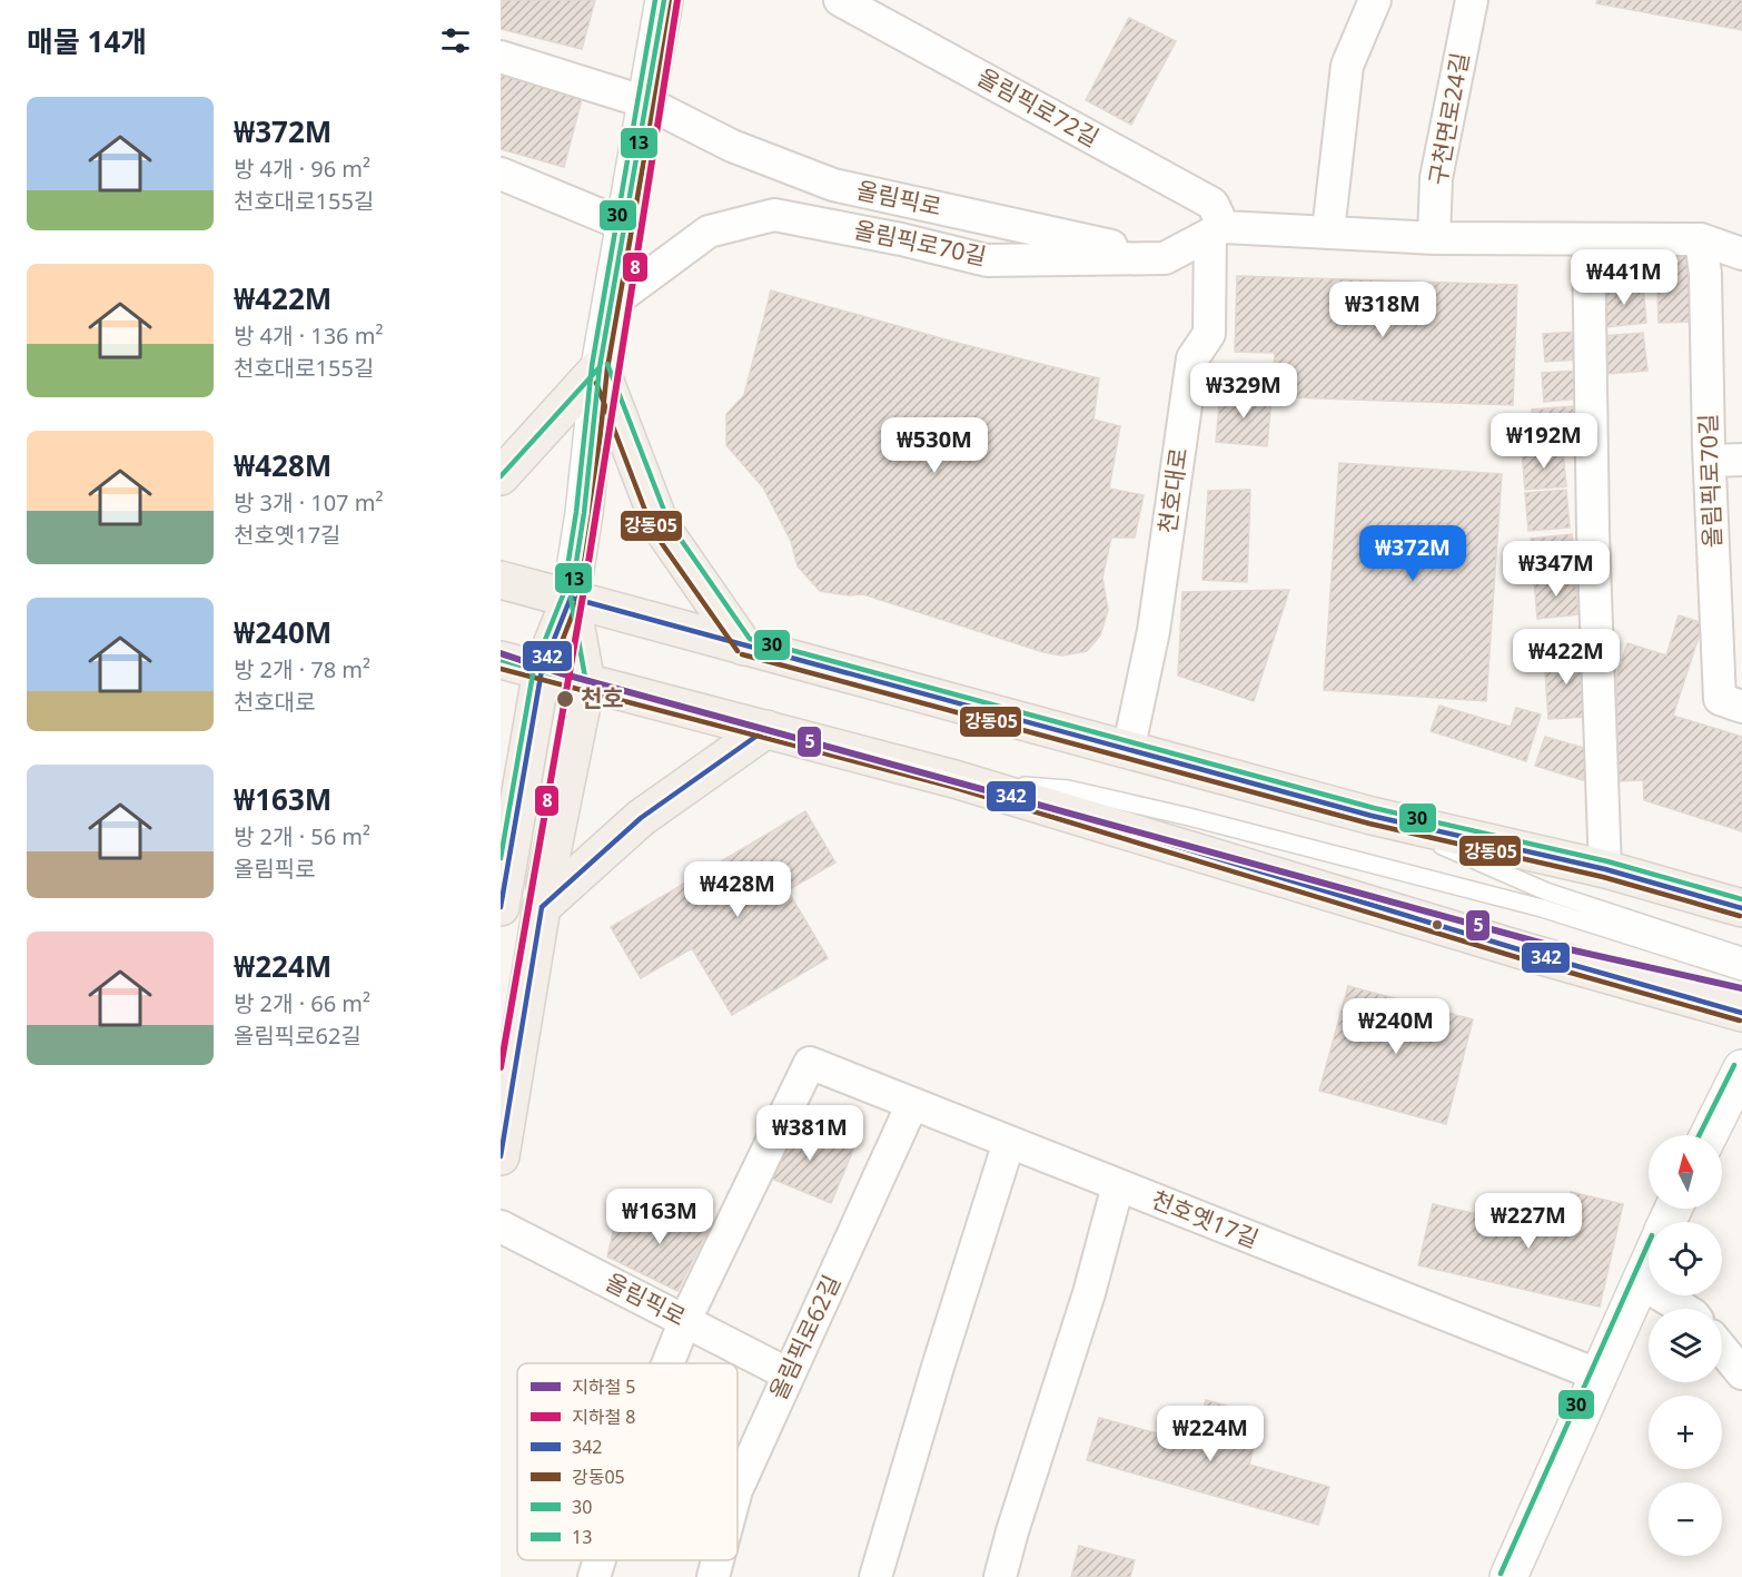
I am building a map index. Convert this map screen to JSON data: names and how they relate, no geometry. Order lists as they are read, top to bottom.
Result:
{
  "streets": {
    "street": [
      "올림픽로72길",
      "구천면로24길",
      "올림픽로",
      "올림픽로70길",
      "천호대로",
      "천호옛17길",
      "올림픽로62길"
    ]
  },
  "crossings": [
    ["올림픽로72길", "올림픽로70길"],
    ["올림픽로72길", "천호대로"],
    ["올림픽로", "올림픽로70길"],
    ["올림픽로", "천호옛17길"],
    ["올림픽로", "올림픽로62길"],
    ["올림픽로70길", "천호대로"],
    ["천호옛17길", "올림픽로62길"]
  ],
  "places": ["천호"],
  "lines": [
    "metro line 8",
    "transit line 30",
    "transit line 13",
    "transit line 강동05",
    "transit line 342",
    "metro line 5"
  ],
  "legend": [
    "지하철 5",
    "지하철 8",
    "342",
    "강동05",
    "30",
    "13"
  ],
  "north": "top",
  "page": {
    "heading": "매물 14개",
    "list": [
      {
        "name": "₩372M",
        "note": "방 4개 · 96 m² · 천호대로155길"
      },
      {
        "name": "₩422M",
        "note": "방 4개 · 136 m² · 천호대로155길"
      },
      {
        "name": "₩428M",
        "note": "방 3개 · 107 m² · 천호옛17길"
      },
      {
        "name": "₩240M",
        "note": "방 2개 · 78 m² · 천호대로"
      },
      {
        "name": "₩163M",
        "note": "방 2개 · 56 m² · 올림픽로"
      },
      {
        "name": "₩224M",
        "note": "방 2개 · 66 m² · 올림픽로62길"
      }
    ],
    "price": [
      "₩441M",
      "₩318M",
      "₩329M",
      "₩192M",
      "₩530M",
      "₩372M",
      "₩347M",
      "₩422M",
      "₩428M",
      "₩240M",
      "₩381M",
      "₩163M",
      "₩227M",
      "₩224M"
    ],
    "map_buttons": ["+", "−"]
  }
}
